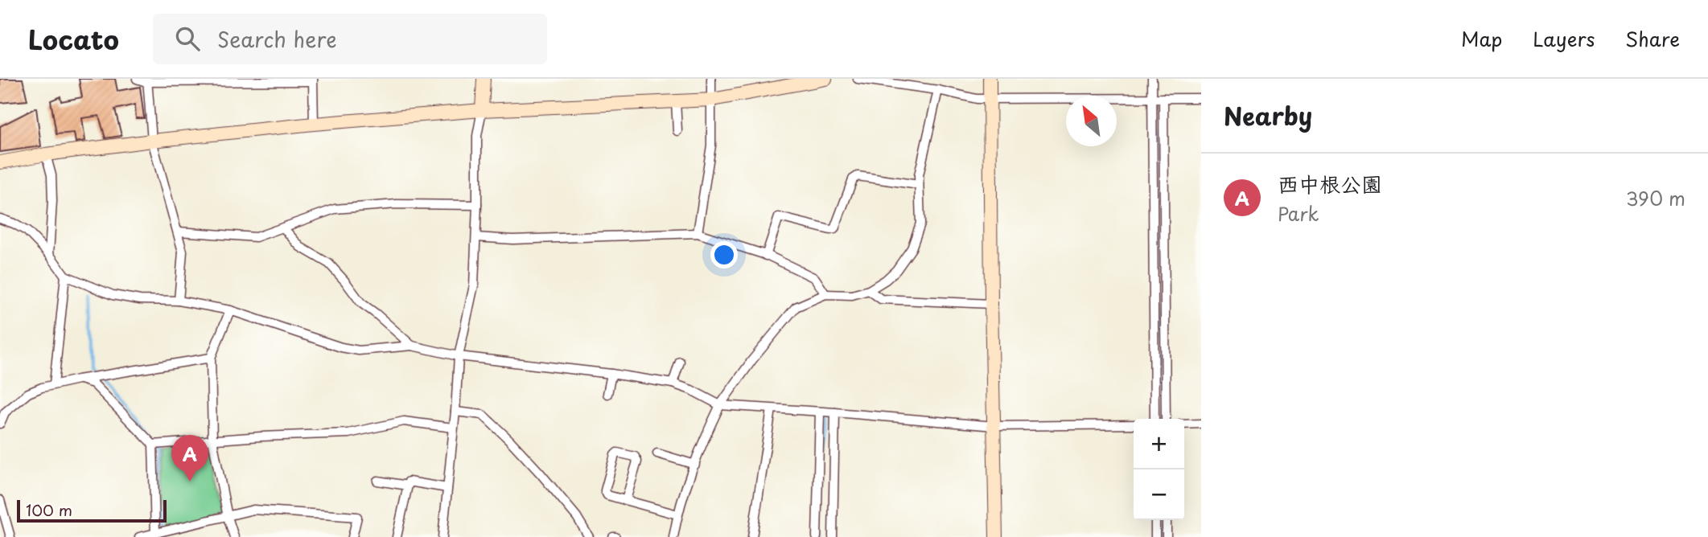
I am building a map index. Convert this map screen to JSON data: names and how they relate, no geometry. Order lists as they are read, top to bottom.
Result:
{
  "scale_bar": "100 m",
  "north": "top left",
  "page": {
    "header": "Locato",
    "search": "Search here",
    "nav": ["Map", "Layers", "Share"],
    "heading": "Nearby",
    "list": [
      {
        "mark": "A",
        "name": "西中根公園",
        "note": "Park",
        "value": "390 m"
      }
    ],
    "map_buttons": ["+", "−"],
    "pins": "A",
    "scale": "100 m"
  }
}
